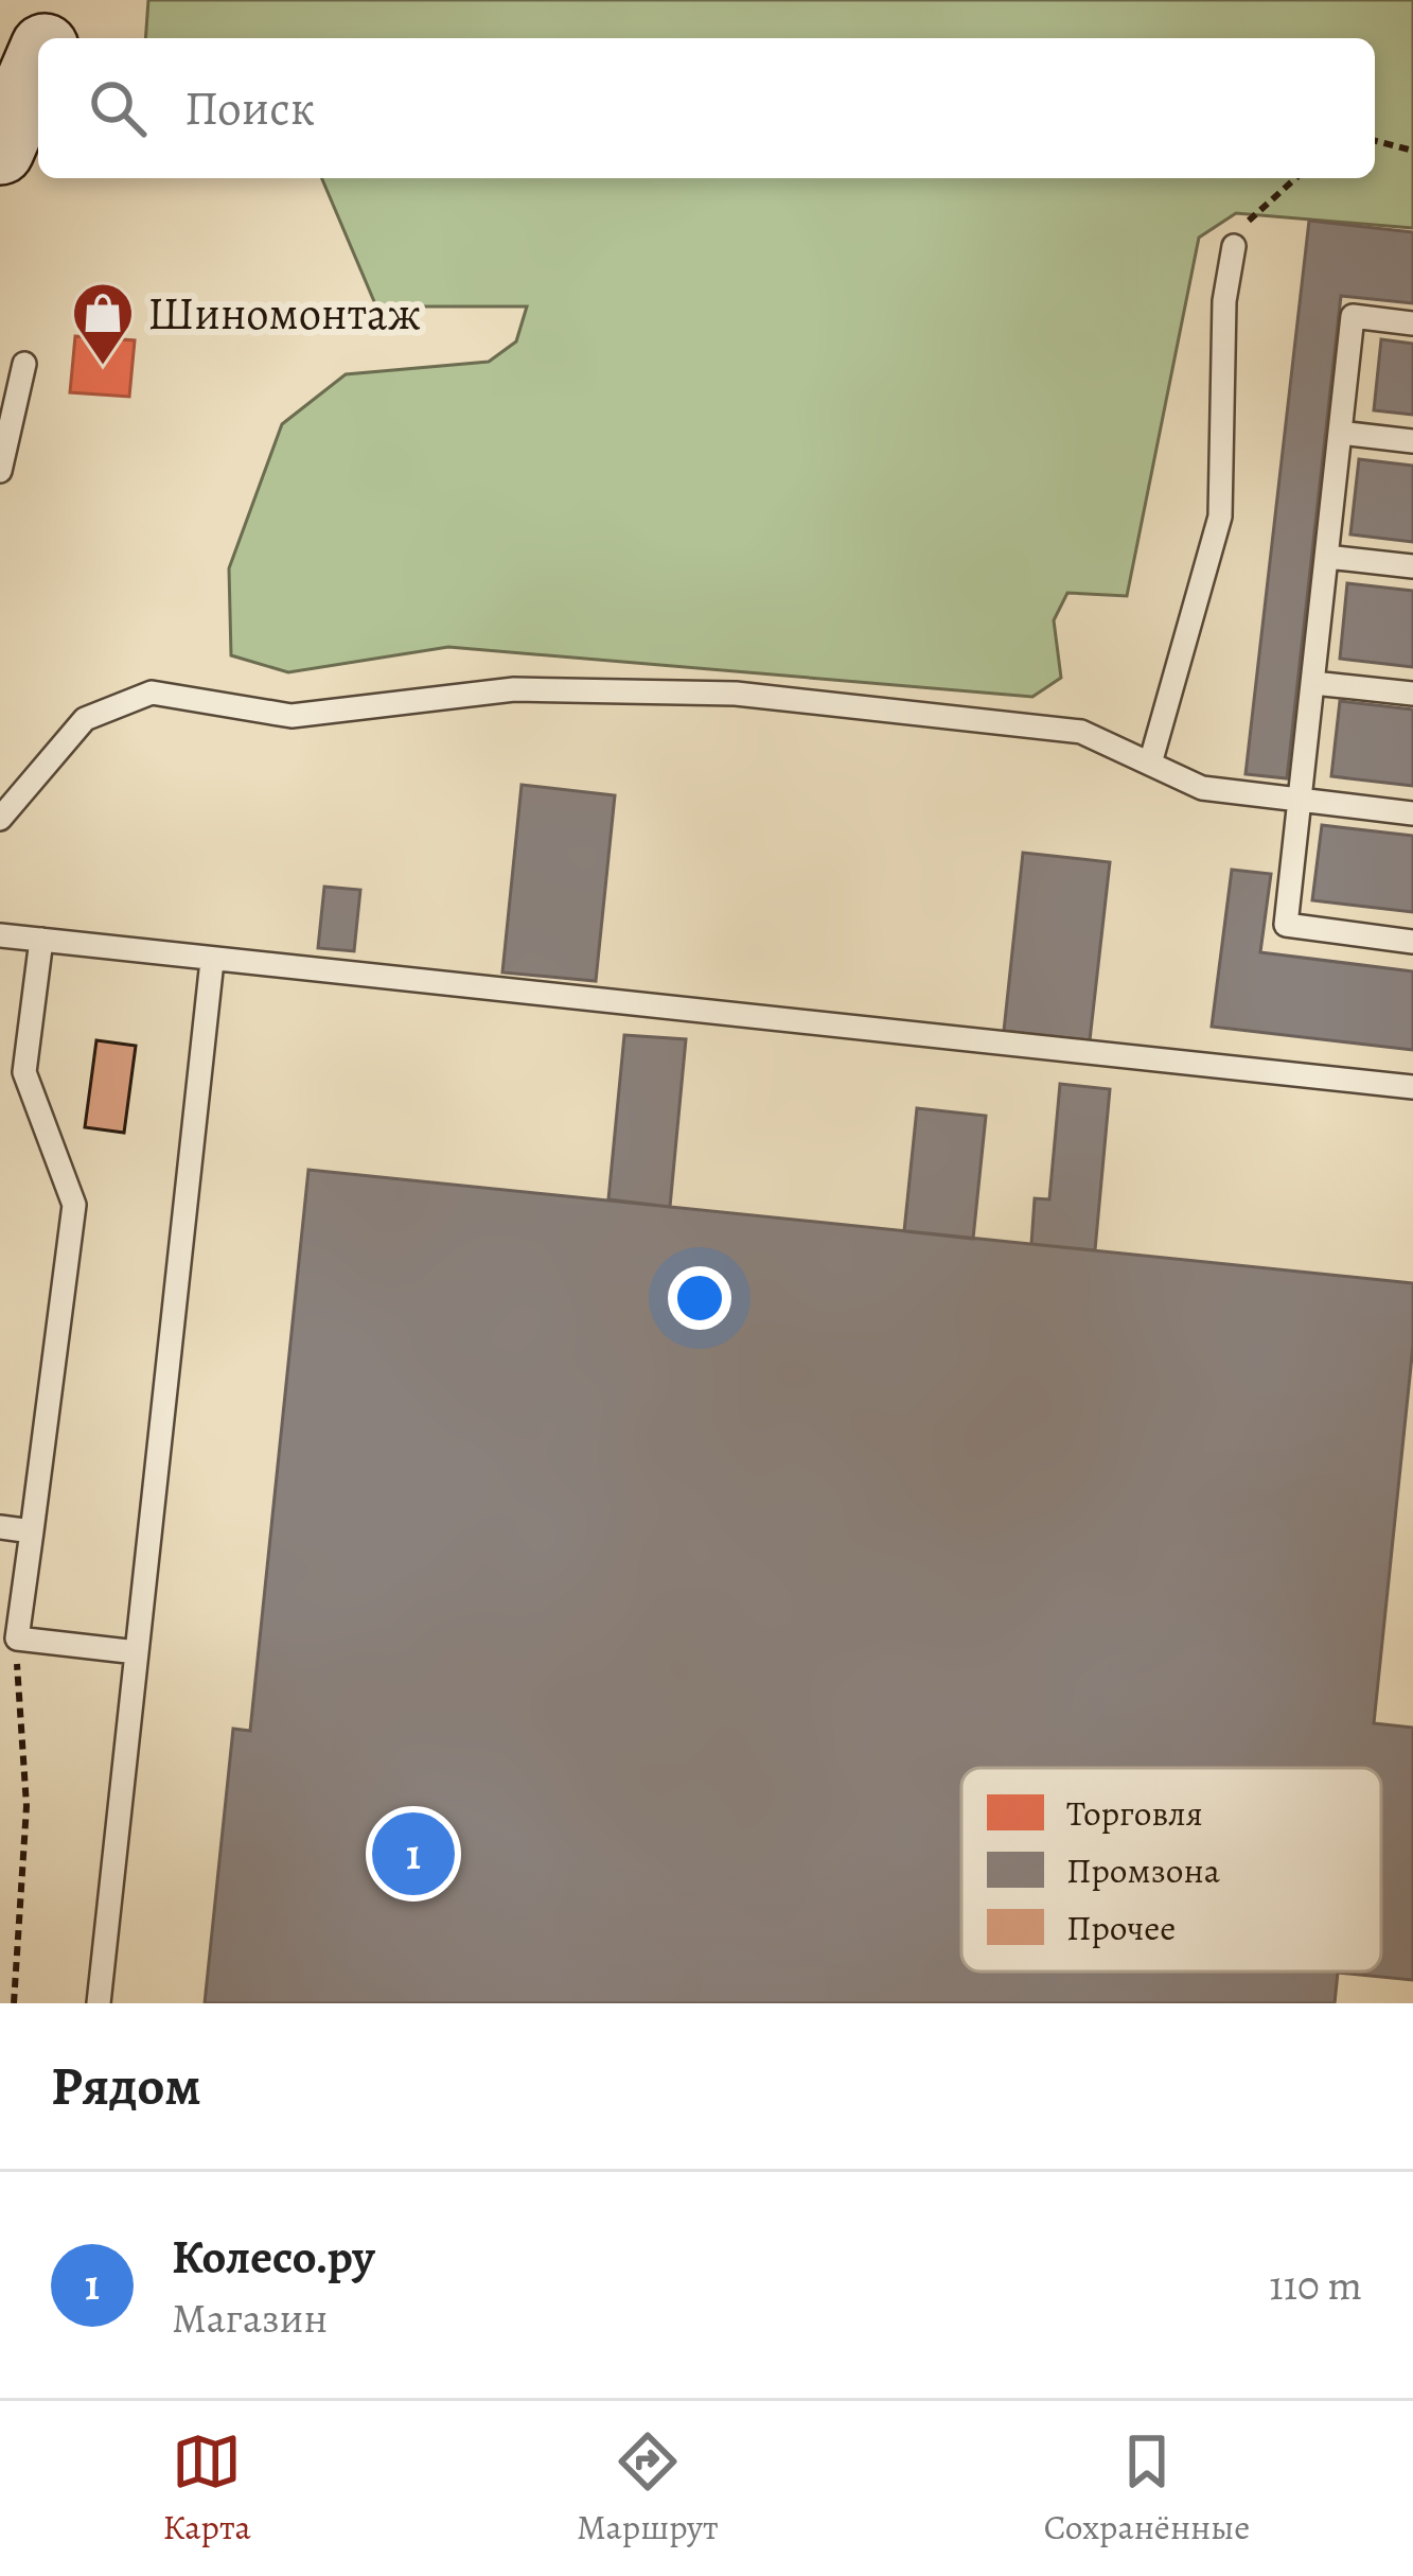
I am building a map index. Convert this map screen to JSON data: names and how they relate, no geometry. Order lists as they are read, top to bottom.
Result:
{
  "places": {
    "shop": ["Шиномонтаж"]
  },
  "legend": ["Торговля", "Промзона", "Прочее"],
  "page": {
    "search": "Поиск",
    "pins": "1",
    "heading": "Рядом",
    "list": [
      {
        "mark": "1",
        "name": "Колесо.ру",
        "note": "Магазин",
        "value": "110 m"
      }
    ],
    "nav": ["Карта", "Маршрут", "Сохранённые"]
  }
}
